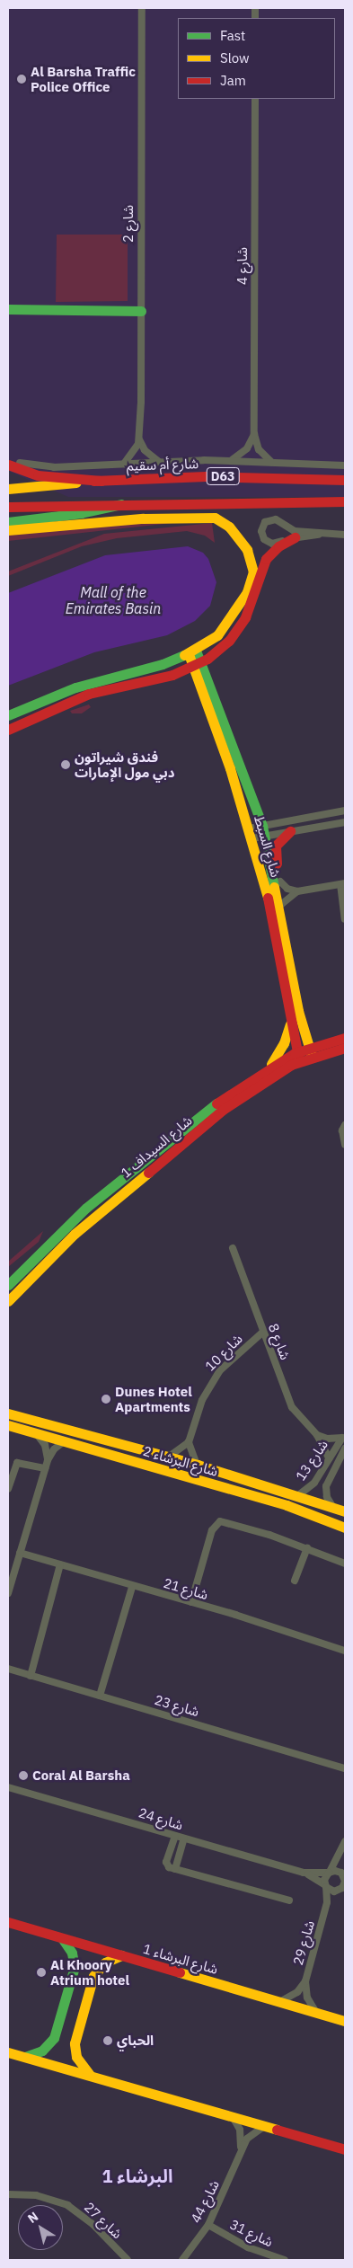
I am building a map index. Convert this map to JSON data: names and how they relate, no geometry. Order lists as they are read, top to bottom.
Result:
{
  "streets": {
    "main road": [
      "شارع أم سقيم",
      "D63",
      "شارع السبط",
      "شارع السيداف 1",
      "شارع البرشاء 2",
      "شارع البرشاء 1"
    ],
    "street": [
      "شارع 2",
      "شارع 4",
      "شارع 8",
      "شارع 10",
      "شارع 13",
      "شارع 21",
      "شارع 23",
      "شارع 24",
      "شارع 29",
      "شارع 44",
      "شارع 27",
      "شارع 31"
    ]
  },
  "crossings": [
    ["شارع السبط", "شارع السيداف 1"],
    ["شارع 8", "شارع 10"],
    ["شارع 8", "شارع 13"],
    ["شارع 13", "شارع البرشاء 2"],
    ["شارع 24", "شارع 29"],
    ["شارع 29", "شارع البرشاء 1"],
    ["شارع 44", "شارع 31"]
  ],
  "districts": ["البرشاء 1"],
  "water": ["Mall of the Emirates Basin"],
  "places": [
    "Al Barsha Traffic Police Office",
    "فندق شيراتون دبي مول الإمارات",
    "Dunes Hotel Apartments",
    "Coral Al Barsha",
    "Al Khoory Atrium hotel",
    "الحباي"
  ],
  "legend": ["Fast", "Slow", "Jam"],
  "north": "top left"
}
